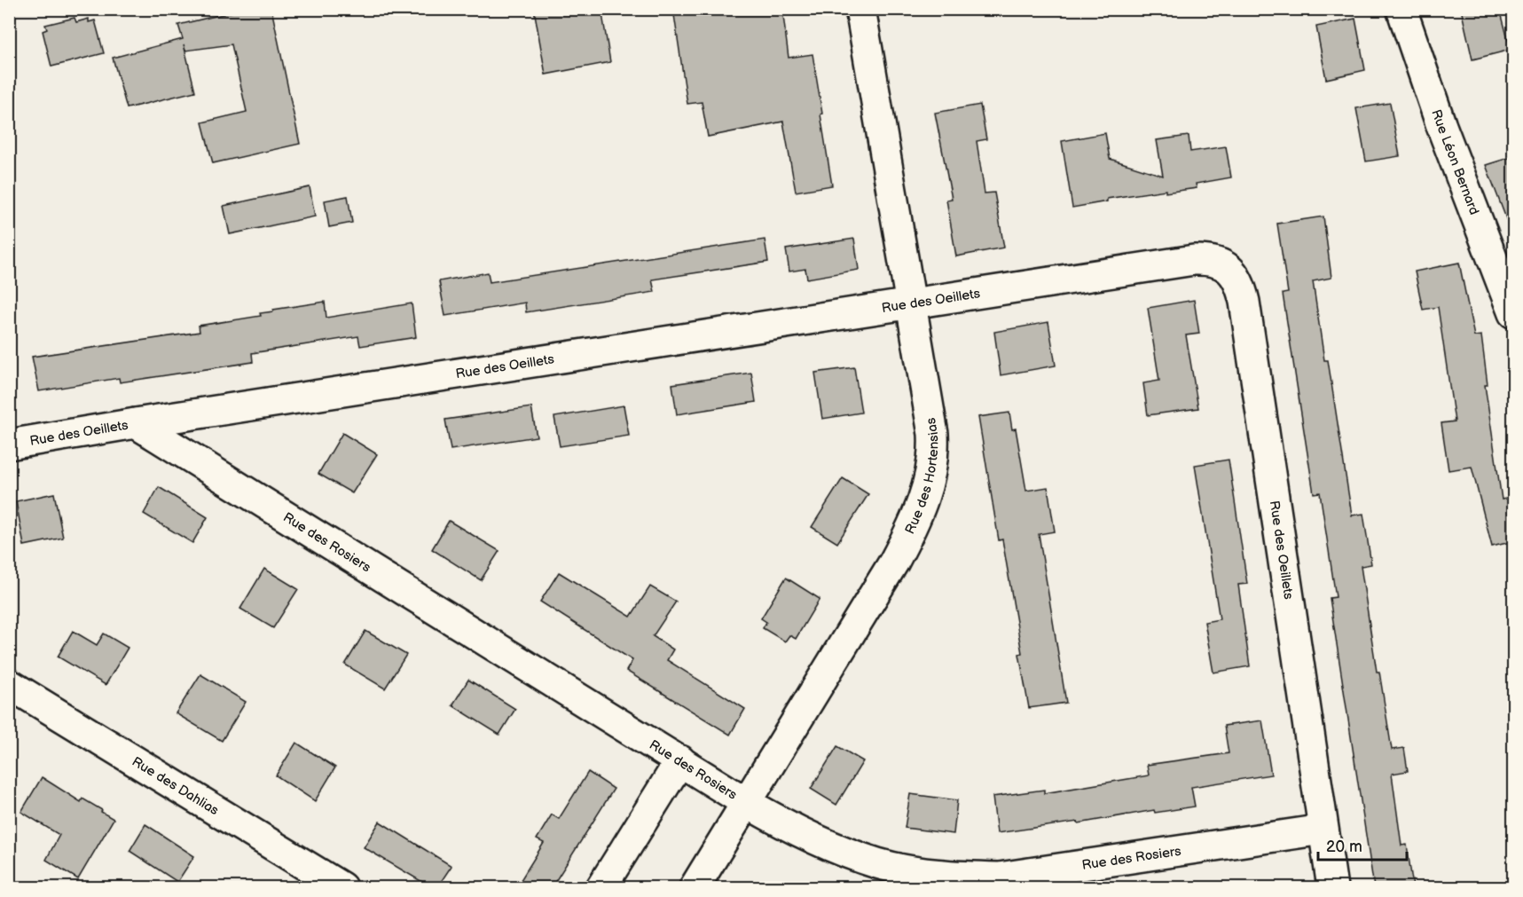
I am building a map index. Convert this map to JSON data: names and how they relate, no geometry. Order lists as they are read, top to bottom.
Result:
{
  "streets": {
    "street": [
      "Rue Léon Bernard",
      "Rue des Oeillets",
      "Rue des Hortensias",
      "Rue des Rosiers",
      "Rue des Dahlias"
    ]
  },
  "crossings": [
    ["Rue des Oeillets", "Rue des Hortensias"],
    ["Rue des Oeillets", "Rue des Rosiers"],
    ["Rue des Hortensias", "Rue des Rosiers"]
  ],
  "scale_bar": "20 m"
}
